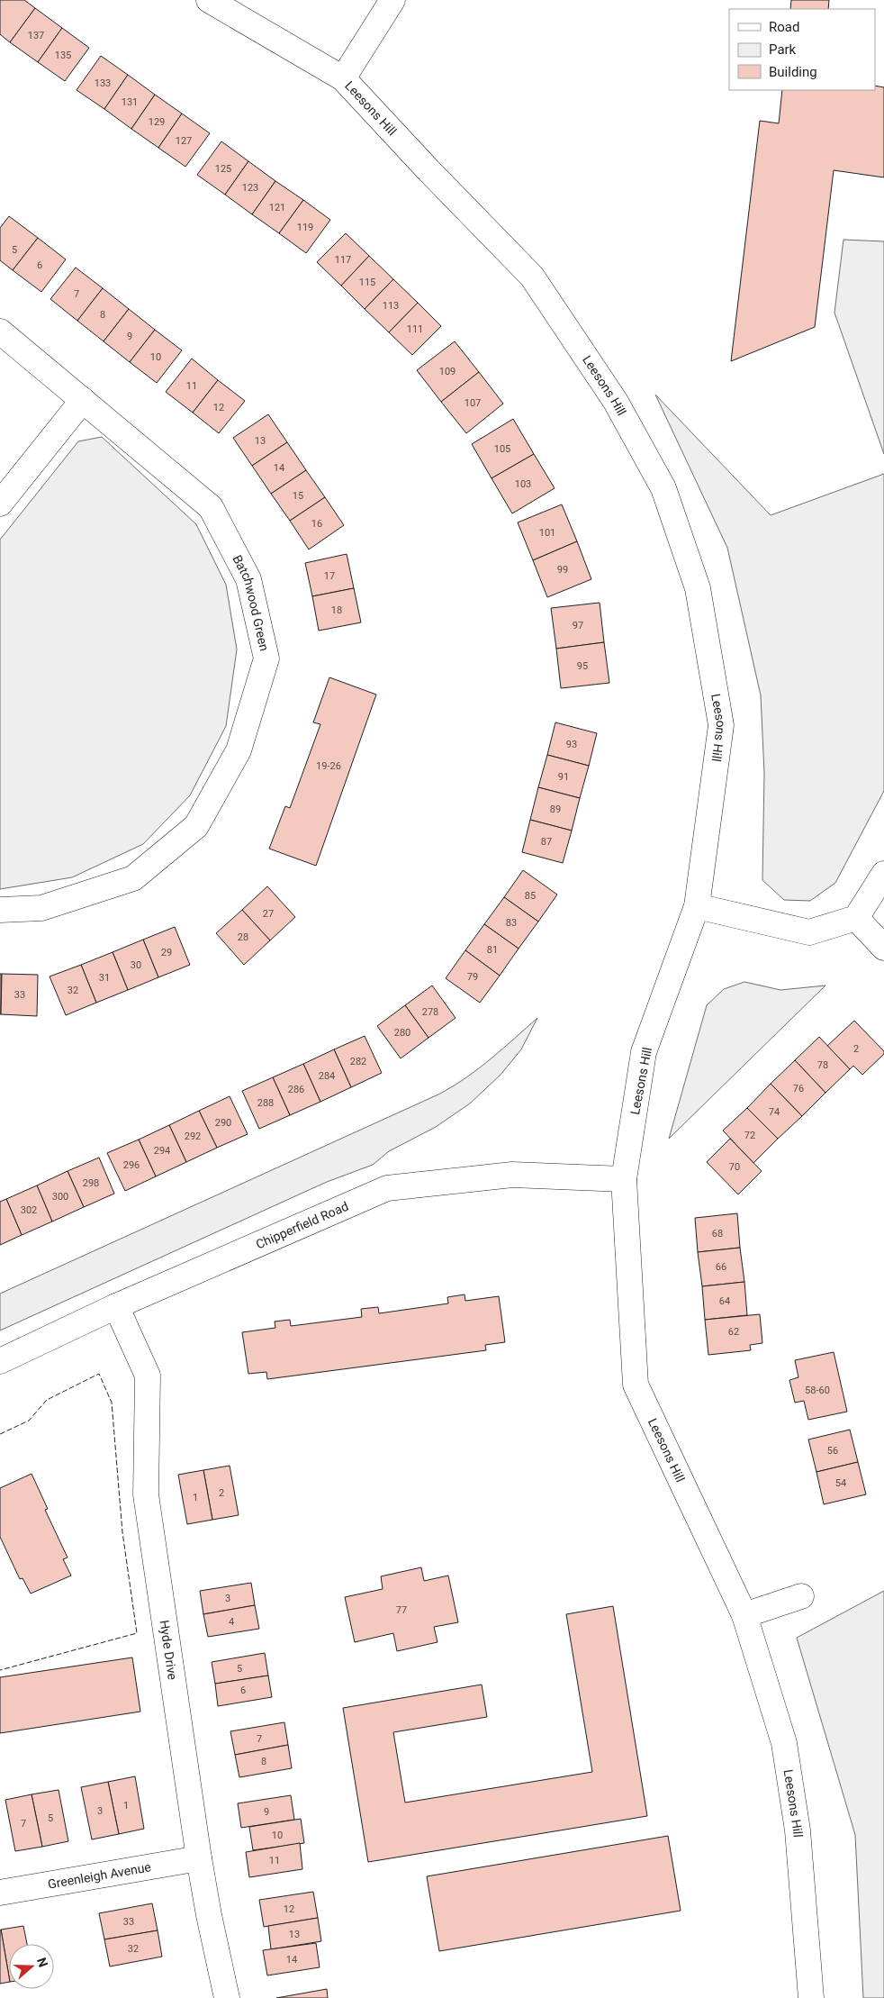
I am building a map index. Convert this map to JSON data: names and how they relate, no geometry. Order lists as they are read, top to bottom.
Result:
{
  "streets": {
    "street": [
      "Leesons Hill",
      "Batchwood Green",
      "Chipperfield Road",
      "Hyde Drive",
      "Greenleigh Avenue"
    ]
  },
  "crossings": [
    ["Leesons Hill", "Chipperfield Road"],
    ["Chipperfield Road", "Hyde Drive"],
    ["Hyde Drive", "Greenleigh Avenue"]
  ],
  "house_numbers": [
    "137",
    "135",
    "133",
    "131",
    "129",
    "127",
    "125",
    "123",
    "121",
    "119",
    "5",
    "117",
    "6",
    "115",
    "7",
    "113",
    "8",
    "111",
    "9",
    "10",
    "109",
    "11",
    "107",
    "12",
    "13",
    "105",
    "14",
    "103",
    "15",
    "16",
    "101",
    "99",
    "17",
    "18",
    "97",
    "95",
    "93",
    "19-26",
    "91",
    "89",
    "87",
    "85",
    "27",
    "83",
    "28",
    "81",
    "29",
    "30",
    "79",
    "31",
    "32",
    "33",
    "278",
    "280",
    "2",
    "282",
    "78",
    "284",
    "76",
    "286",
    "288",
    "74",
    "290",
    "72",
    "292",
    "294",
    "296",
    "70",
    "298",
    "300",
    "302",
    "68",
    "66",
    "64",
    "62",
    "58-60",
    "56",
    "54",
    "2",
    "1",
    "3",
    "77",
    "4",
    "5",
    "6",
    "7",
    "8",
    "1",
    "3",
    "9",
    "5",
    "7",
    "10",
    "11",
    "12",
    "33",
    "13",
    "32",
    "14"
  ],
  "legend": ["Road", "Park", "Building"],
  "north": "right"
}
